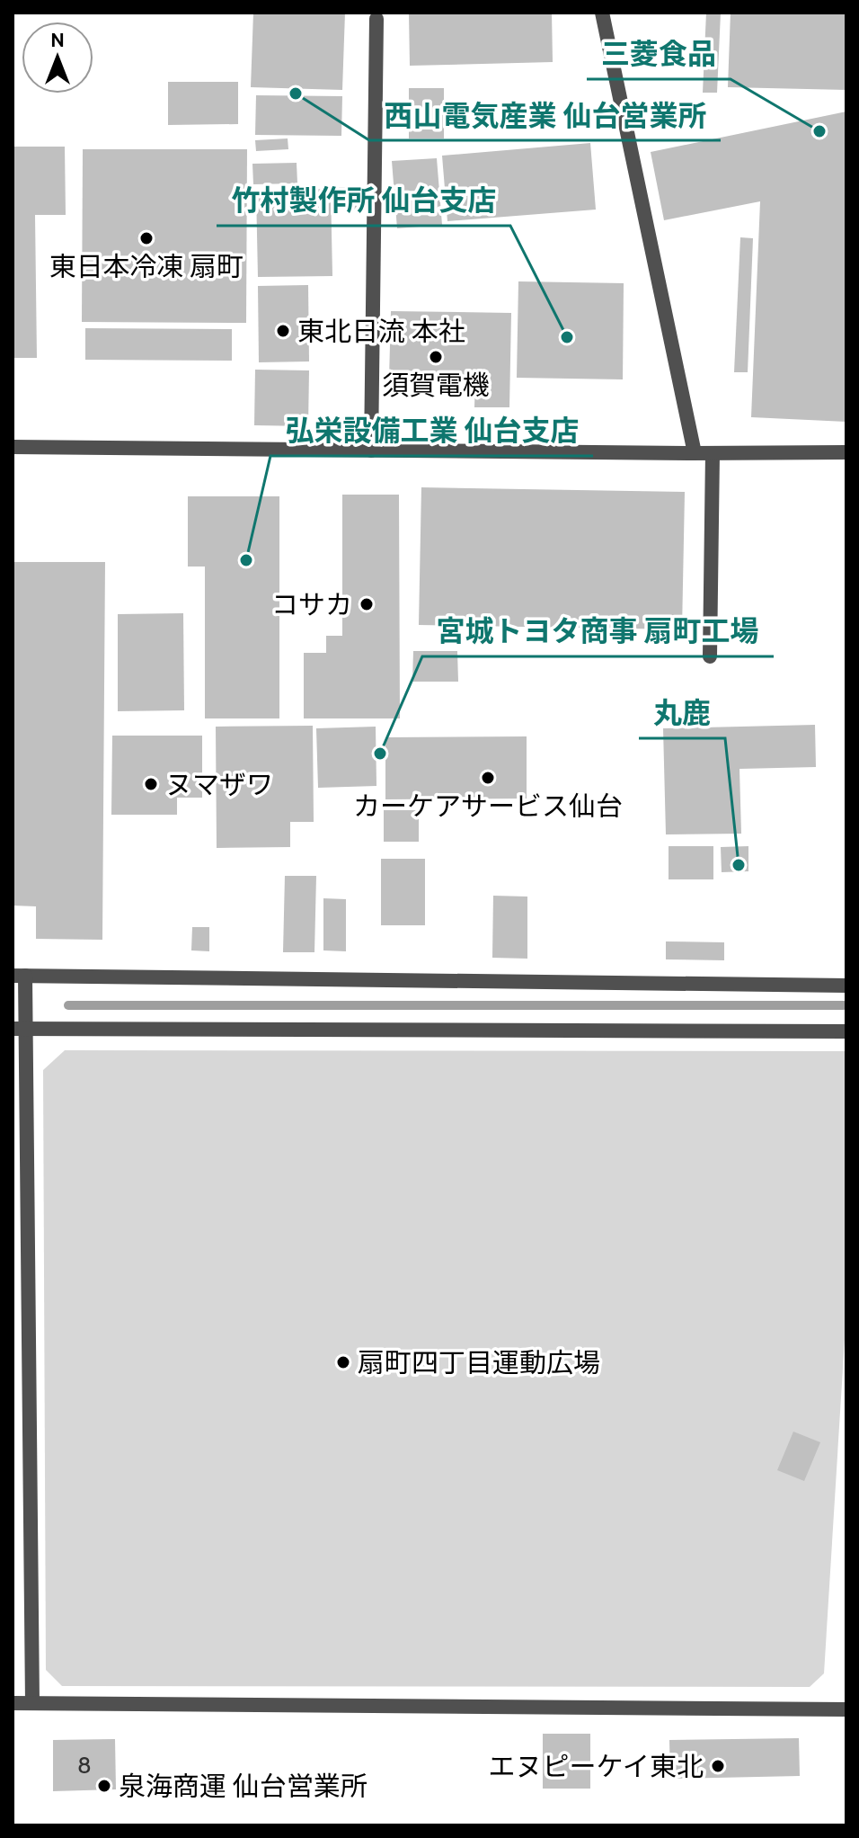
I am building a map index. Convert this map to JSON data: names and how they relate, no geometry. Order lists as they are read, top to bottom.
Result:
{
  "places": [
    "西山電気産業 仙台営業所",
    "三菱食品",
    "東日本冷凍 扇町",
    "東北日流 本社",
    "竹村製作所 仙台支店",
    "須賀電機",
    "弘栄設備工業 仙台支店",
    "コサカ",
    "宮城トヨタ商事 扇町工場",
    "カーケアサービス仙台",
    "ヌマザワ",
    "丸鹿",
    "扇町四丁目運動広場",
    "エヌピーケイ東北",
    "泉海商運 仙台営業所"
  ],
  "house_numbers": ["8"],
  "north": "top"
}
